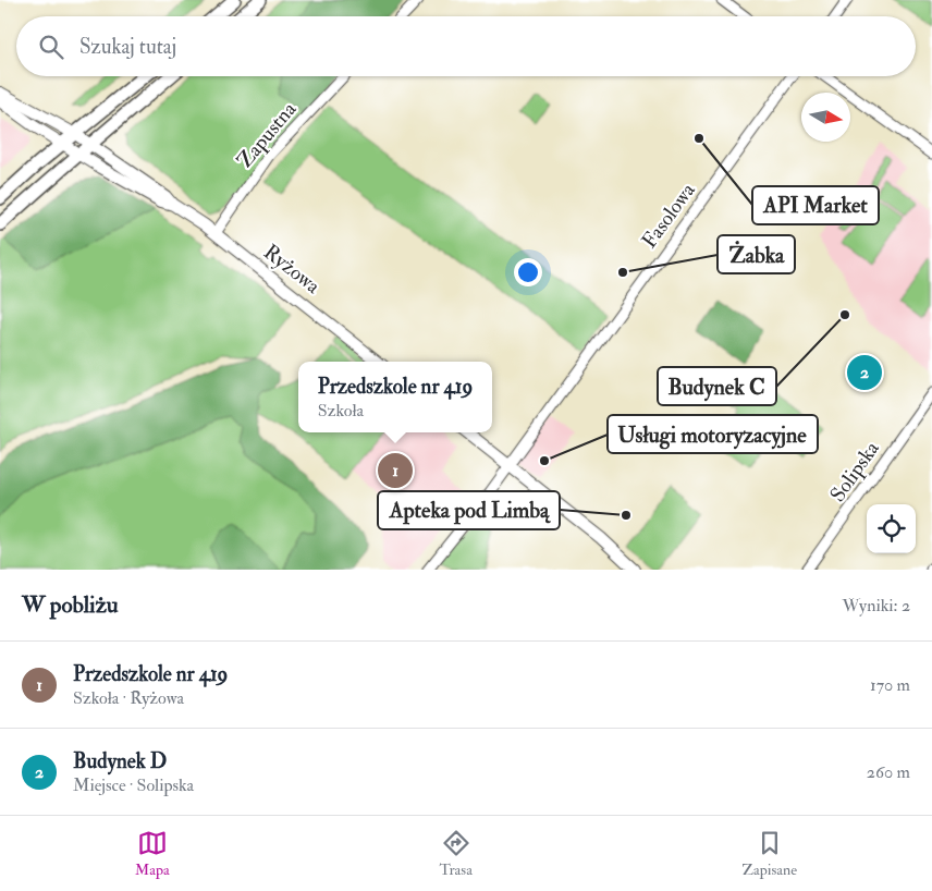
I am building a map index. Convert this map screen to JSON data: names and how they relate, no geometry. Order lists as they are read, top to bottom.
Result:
{
  "streets": {
    "street": [
      "Zapustna",
      "Fasolowa",
      "Ryżowa",
      "Solipska"
    ]
  },
  "crossings": [
    ["Zapustna", "Ryżowa"]
  ],
  "places": [
    "API Market",
    "Żabka",
    "Budynek C",
    "Usługi motoryzacyjne",
    "Apteka pod Limbą"
  ],
  "north": "right",
  "page": {
    "search": "Szukaj tutaj",
    "pins": ["2", "1"],
    "popup": ["Przedszkole nr 419", "Szkoła"],
    "heading": ["W pobliżu", "Wyniki: 2"],
    "list": [
      {
        "mark": "1",
        "name": "Przedszkole nr 419",
        "note": "Szkoła · Ryżowa",
        "value": "170 m"
      },
      {
        "mark": "2",
        "name": "Budynek D",
        "note": "Miejsce · Solipska",
        "value": "260 m"
      }
    ],
    "nav": ["Mapa", "Trasa", "Zapisane"]
  }
}
